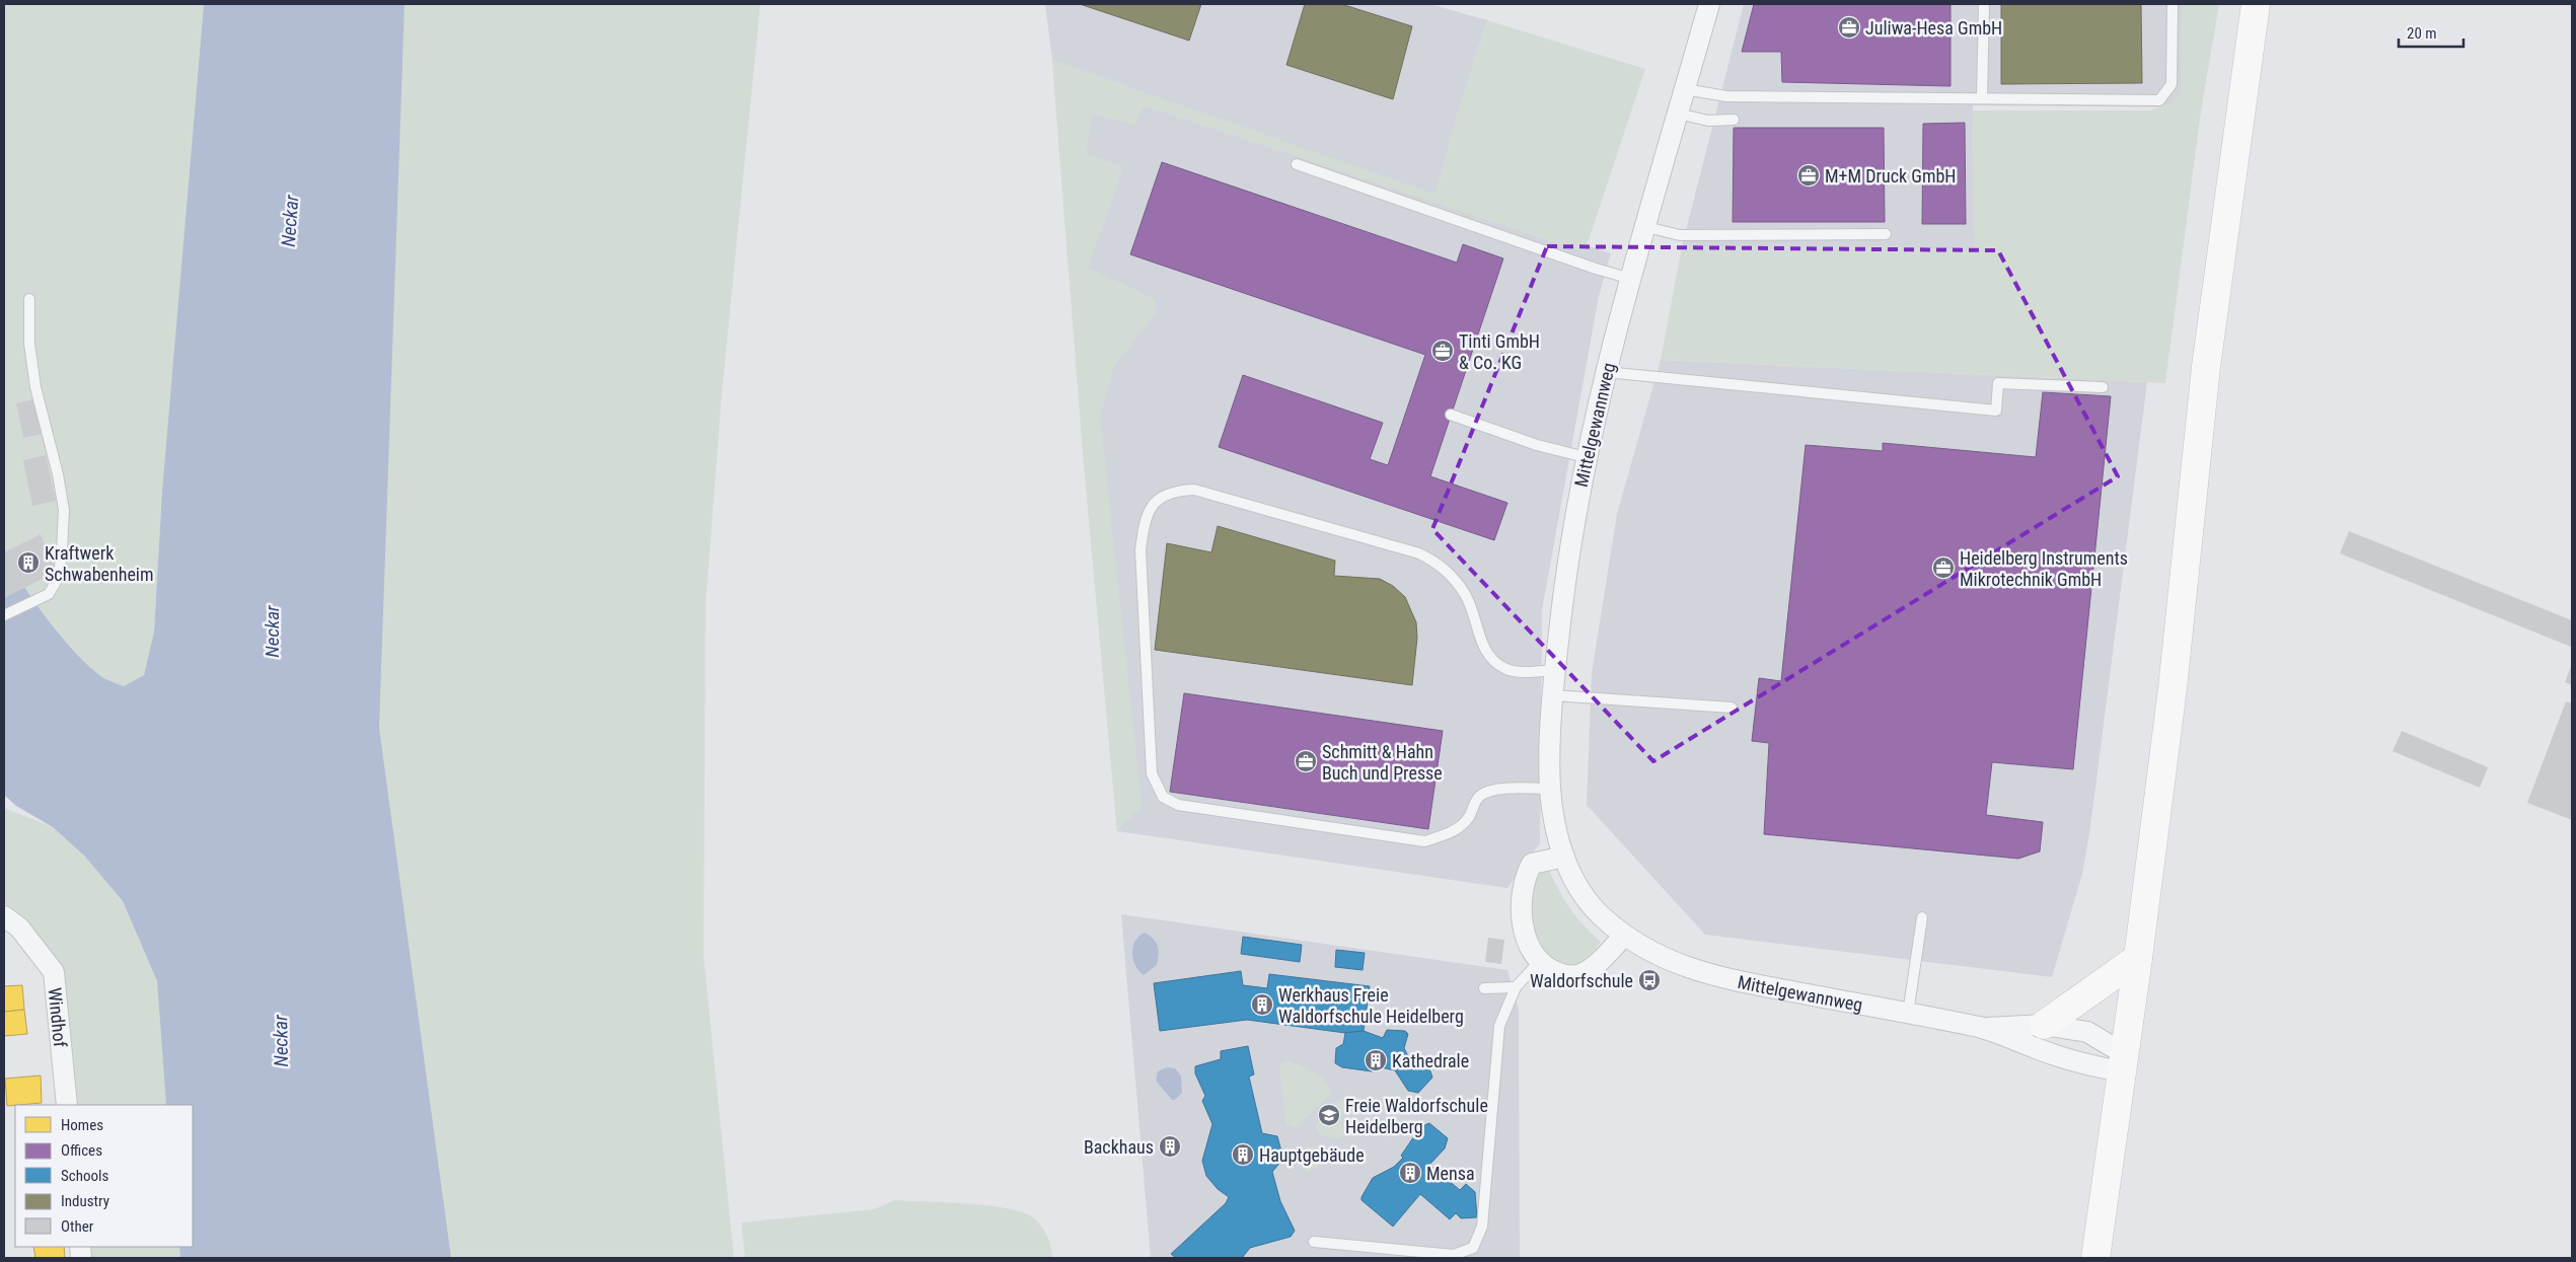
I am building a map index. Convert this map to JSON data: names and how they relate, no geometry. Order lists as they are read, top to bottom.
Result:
{
  "streets": {
    "street": ["Mittelgewannweg", "Windhof"]
  },
  "water": ["Neckar"],
  "places": {
    "office": [
      "Juliwa-Hesa GmbH",
      "M+M Druck GmbH",
      "Tinti GmbH & Co. KG",
      "Heidelberg Instruments Mikrotechnik GmbH",
      "Schmitt & Hahn Buch und Presse"
    ],
    "building": [
      "Kraftwerk Schwabenheim",
      "Werkhaus Freie Waldorfschule Heidelberg",
      "Kathedrale",
      "Backhaus",
      "Hauptgebäude",
      "Mensa"
    ],
    "bus stop": ["Waldorfschule"],
    "school or university": ["Freie Waldorfschule Heidelberg"]
  },
  "legend": [
    "Homes",
    "Offices",
    "Schools",
    "Industry",
    "Other"
  ],
  "scale_bar": "20 m"
}
